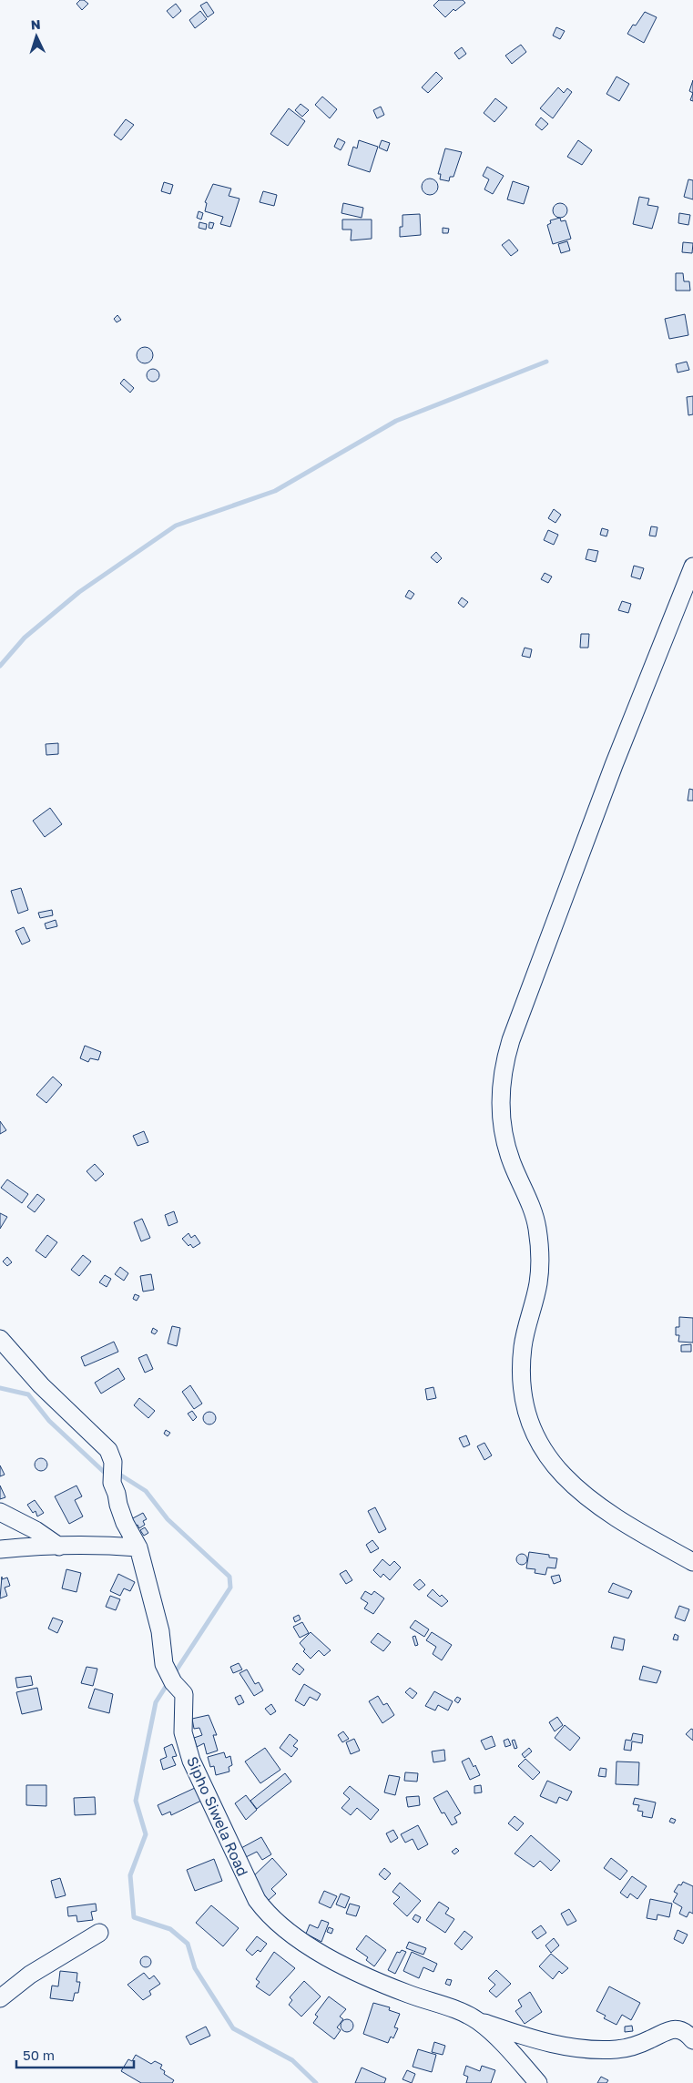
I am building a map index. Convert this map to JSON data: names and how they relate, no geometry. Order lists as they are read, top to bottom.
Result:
{
  "streets": {
    "street": ["Sipho Siwela Road"]
  },
  "scale_bar": "50 m",
  "north": "top"
}
